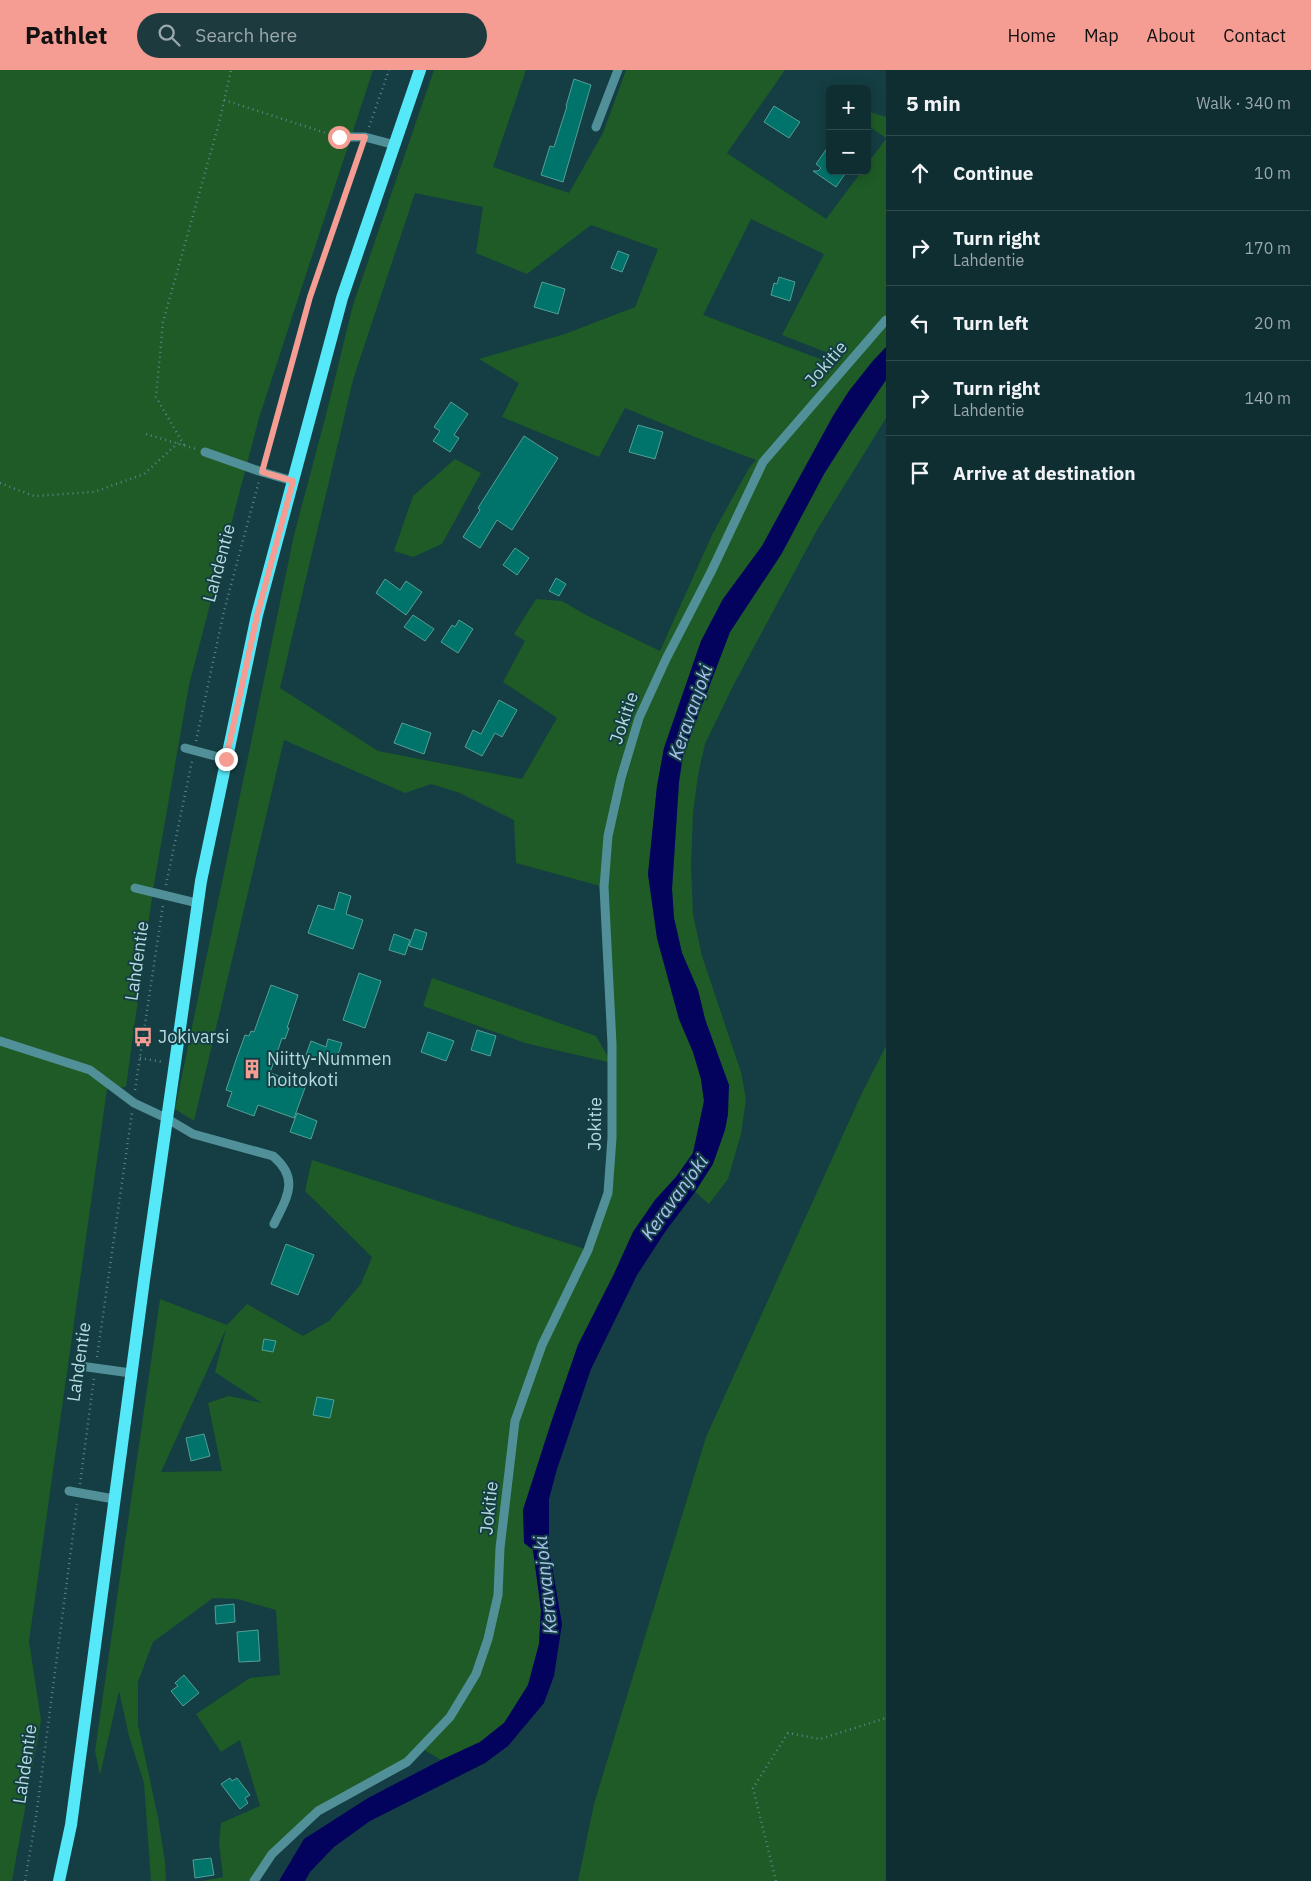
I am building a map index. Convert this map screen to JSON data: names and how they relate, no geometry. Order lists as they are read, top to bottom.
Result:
{
  "streets": {
    "street": ["Jokitie"],
    "path": ["Lahdentie"]
  },
  "water": ["Keravanjoki"],
  "places": {
    "bus stop": ["Jokivarsi"],
    "building": ["Niitty-Nummen hoitokoti"]
  },
  "page": {
    "header": "Pathlet",
    "search": "Search here",
    "nav": [
      "Home",
      "Map",
      "About",
      "Contact"
    ],
    "heading": ["5 min", "Walk · 340 m"],
    "map_buttons": ["+", "−"],
    "list": [
      ["Continue", "10 m"],
      ["Turn right", "Lahdentie", "170 m"],
      ["Turn left", "20 m"],
      ["Turn right", "Lahdentie", "140 m"],
      "Arrive at destination"
    ]
  }
}
